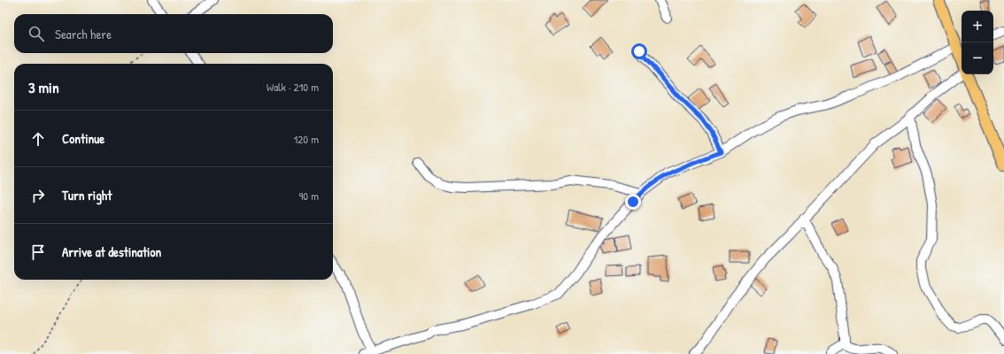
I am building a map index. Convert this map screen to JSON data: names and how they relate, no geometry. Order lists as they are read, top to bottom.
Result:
{
  "page": {
    "map_buttons": ["+", "−"],
    "search": "Search here",
    "heading": ["3 min", "Walk · 210 m"],
    "list": [
      ["Continue", "120 m"],
      ["Turn right", "90 m"],
      "Arrive at destination"
    ]
  }
}
